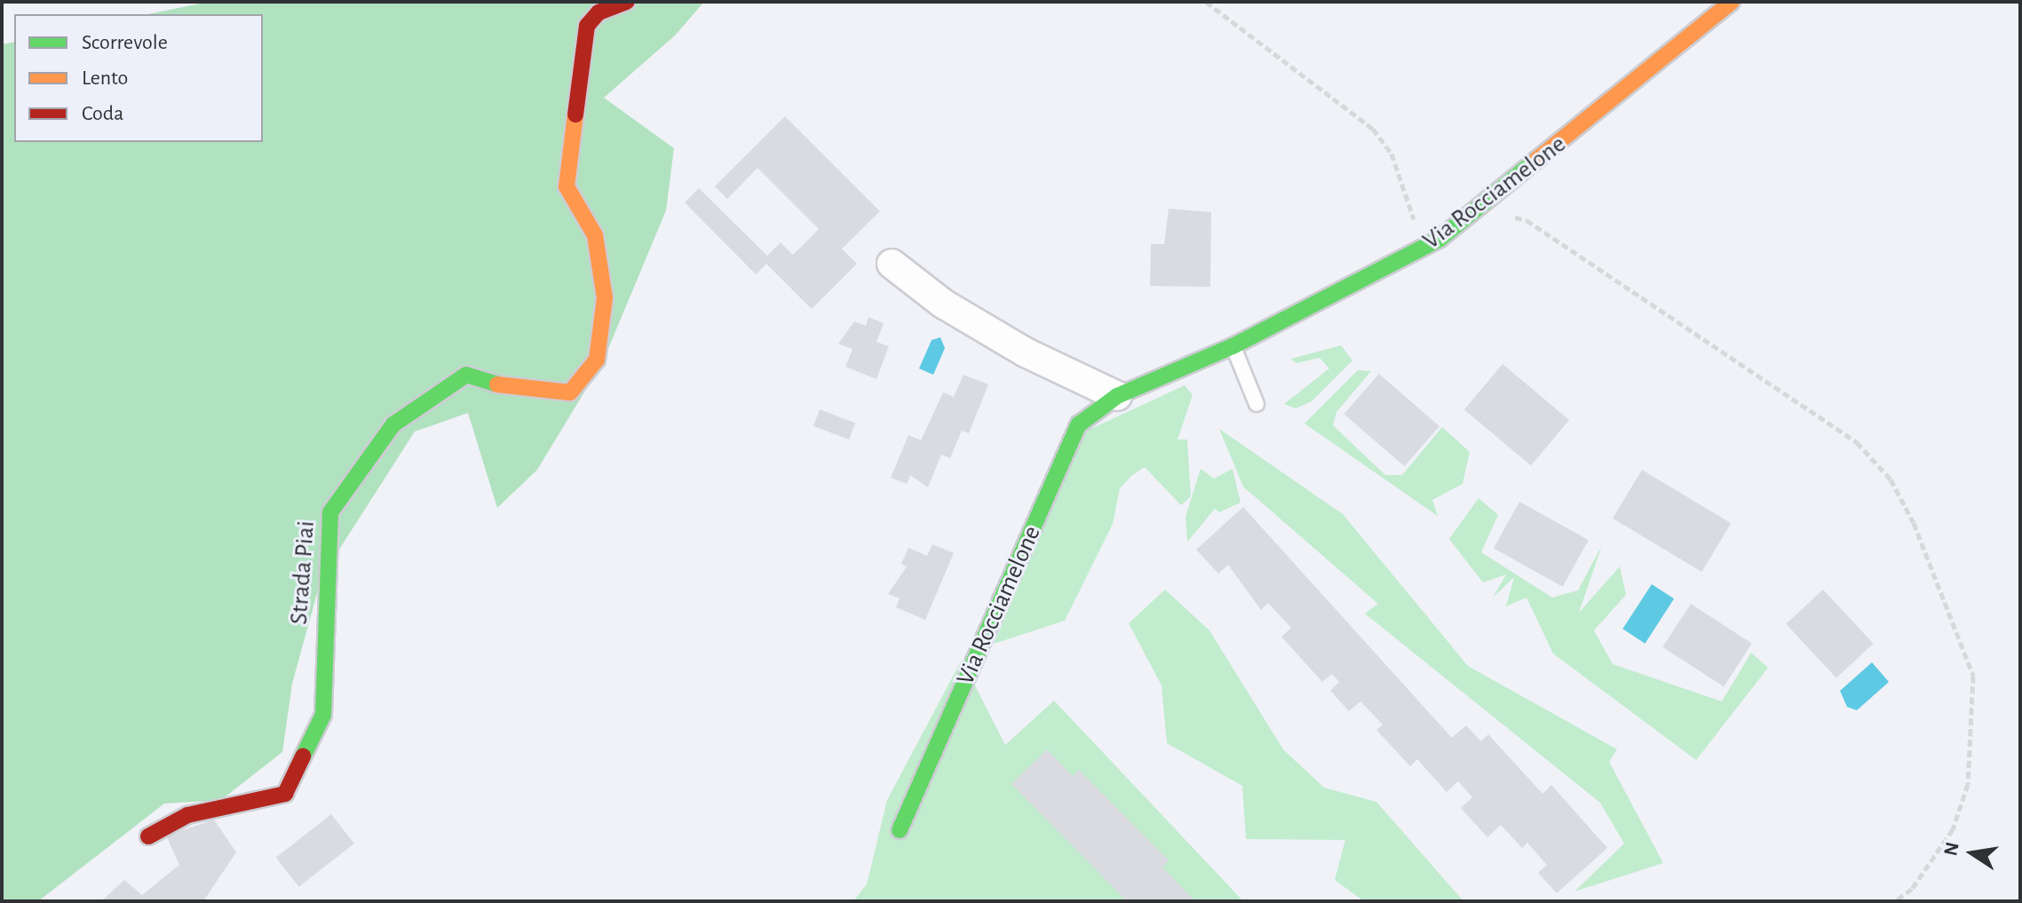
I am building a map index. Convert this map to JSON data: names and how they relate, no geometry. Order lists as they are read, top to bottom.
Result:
{
  "streets": {
    "street": ["Via Rocciamelone", "Strada Piai"]
  },
  "legend": ["Scorrevole", "Lento", "Coda"],
  "north": "left"
}
